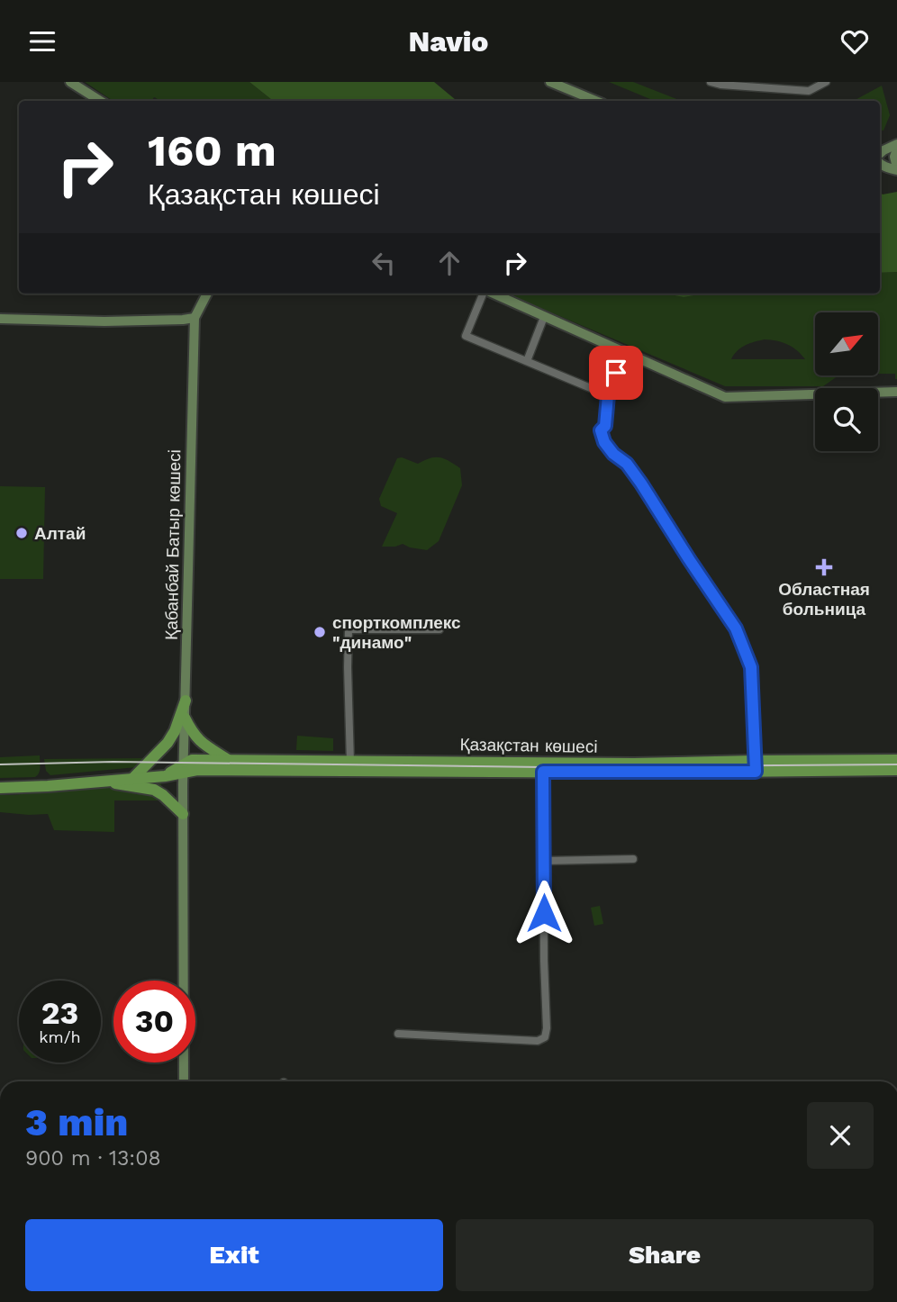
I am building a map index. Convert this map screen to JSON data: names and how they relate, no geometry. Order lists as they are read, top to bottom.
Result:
{
  "streets": {
    "main road": ["Қазақстан көшесі"],
    "street": ["Қабанбай Батыр көшесі"]
  },
  "crossings": [
    ["Қабанбай Батыр көшесі", "Қазақстан көшесі"]
  ],
  "places": {
    "other": ["Алтай", "спорткомплекс \"динамо\""],
    "health": ["Областная больница"]
  },
  "north": "top right",
  "page": {
    "header": "Navio",
    "turn": ["160 m", "Қазақстан көшесі"],
    "speed": "23 km/h",
    "limit": "30",
    "heading": ["3 min", "900 m · 13:08"],
    "buttons": ["Exit", "Share"]
  }
}
